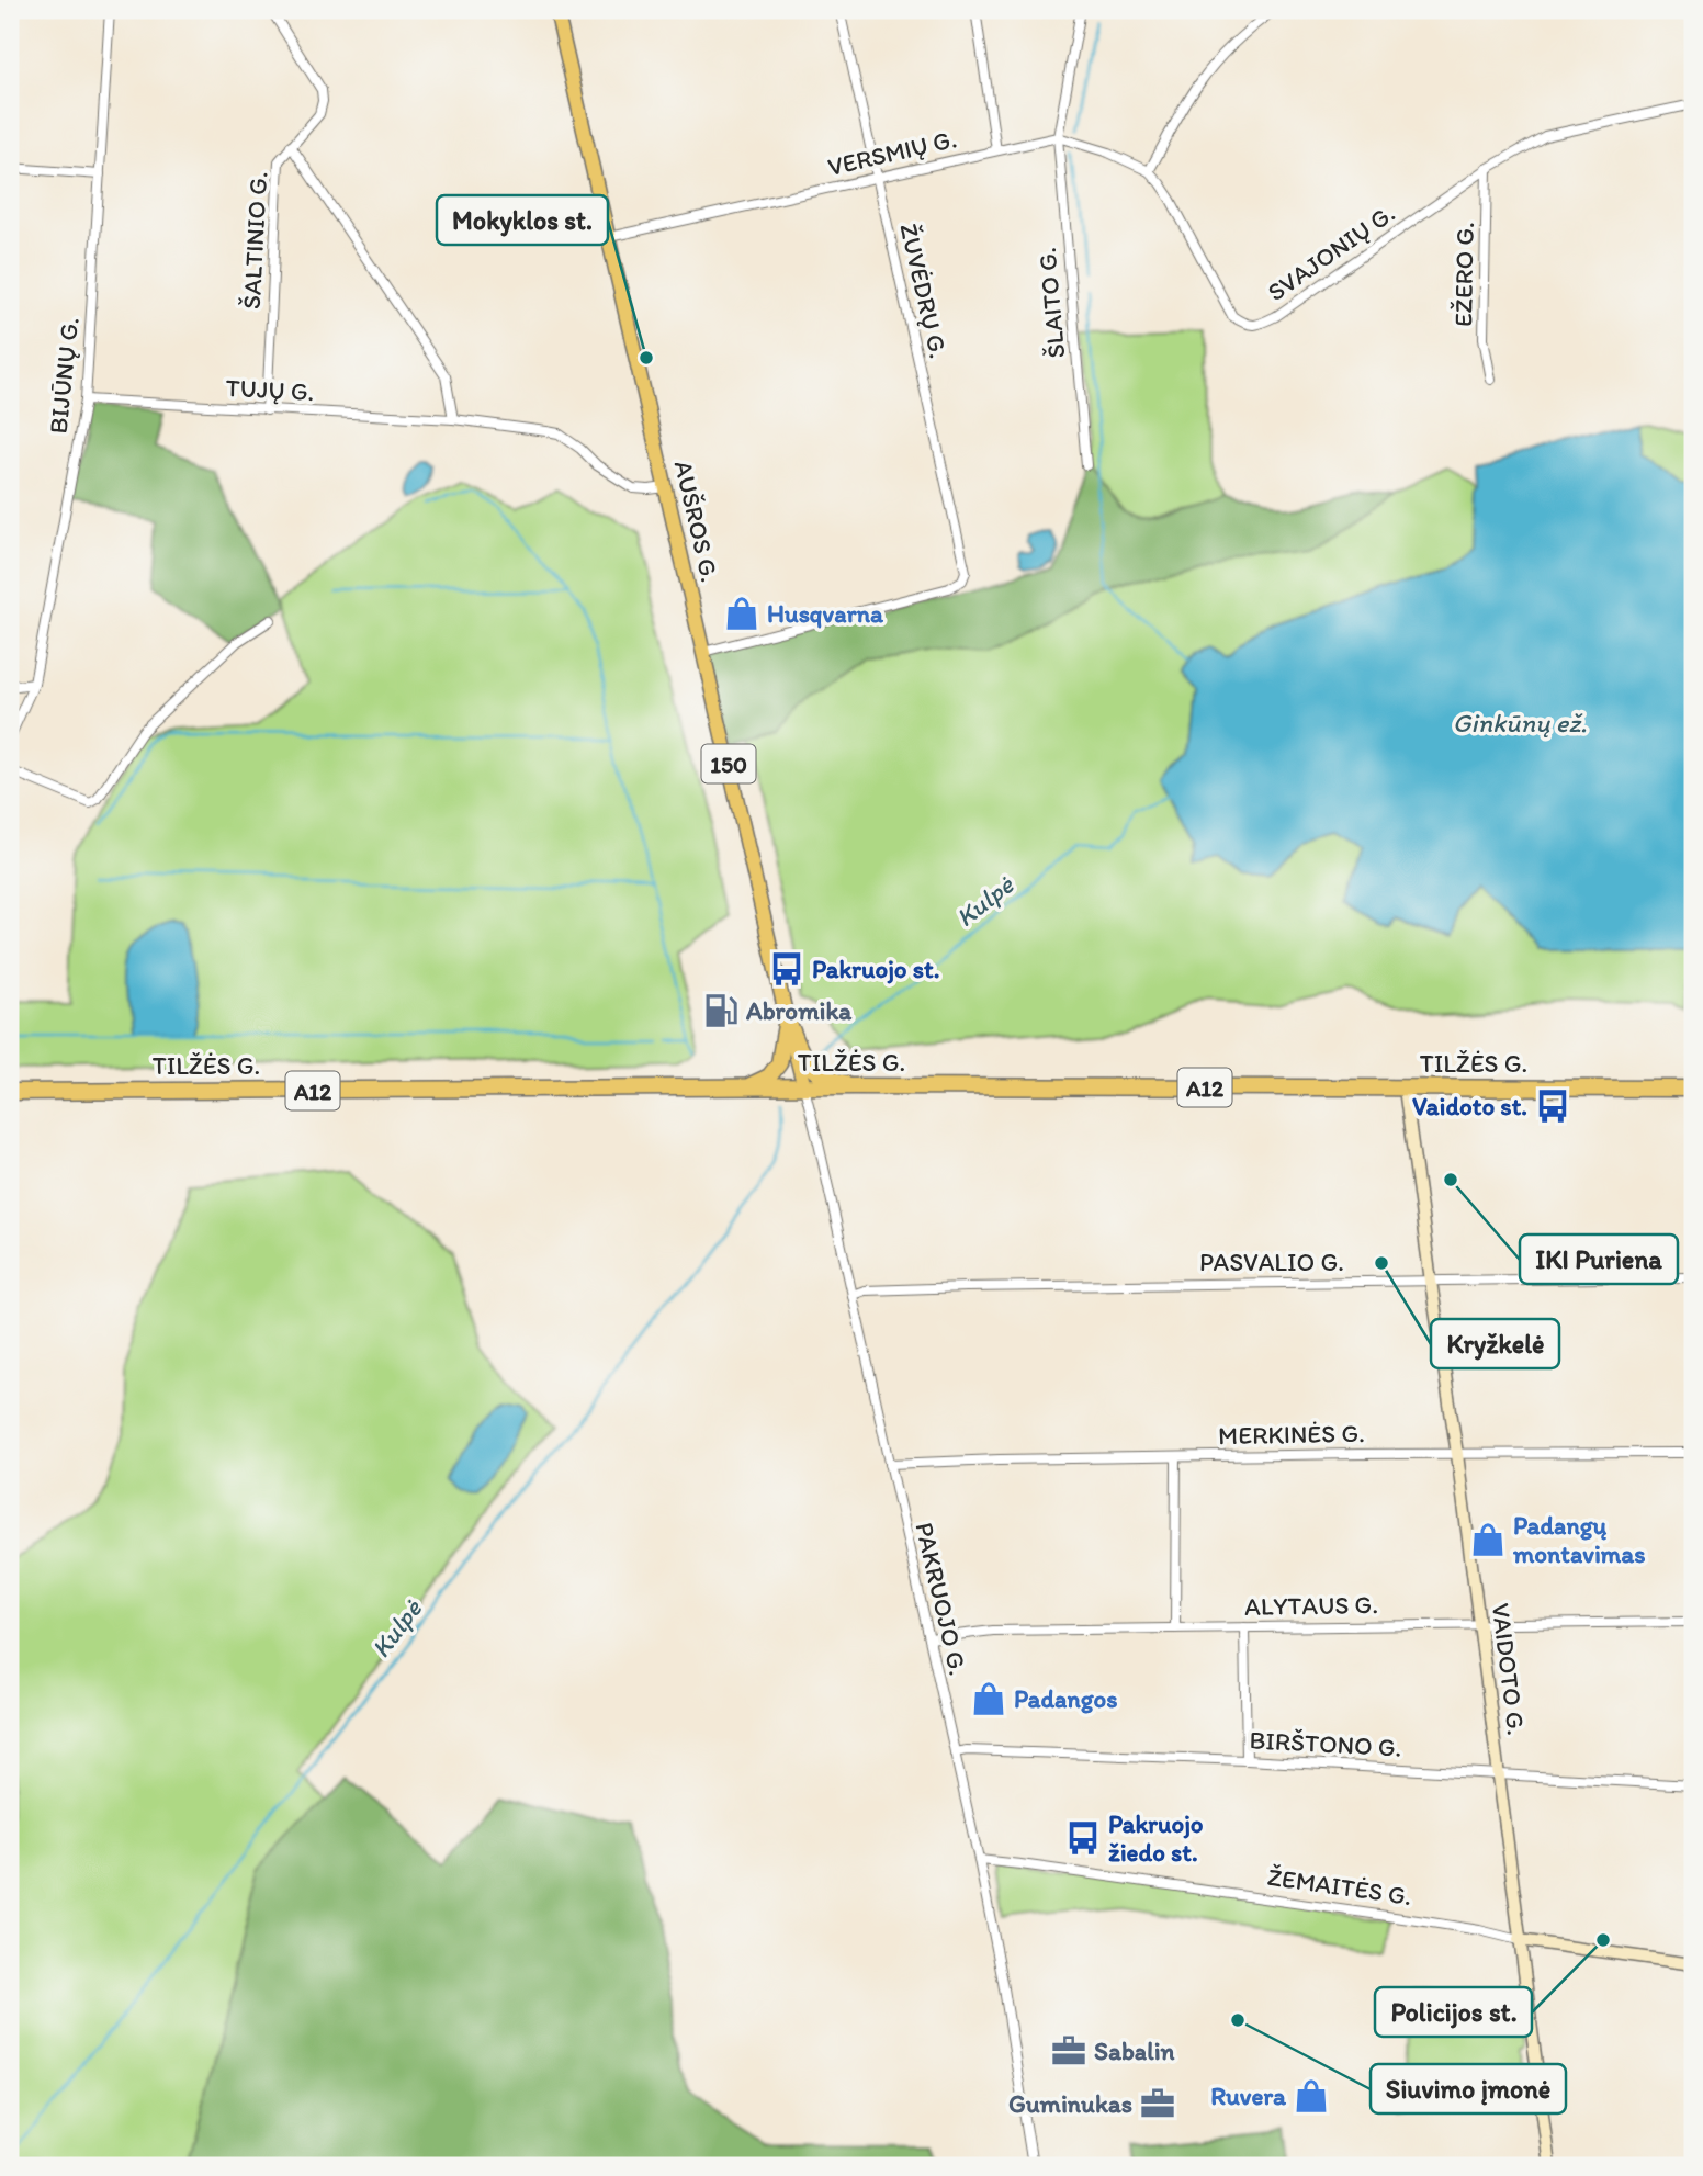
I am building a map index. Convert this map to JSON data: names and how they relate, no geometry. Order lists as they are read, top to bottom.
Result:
{
  "streets": {
    "highway": ["TILŽĖS G.", "A12"],
    "main road": [
      "AUŠROS G.",
      "150",
      "VAIDOTO G.",
      "ŽEMAITĖS G."
    ],
    "street": [
      "VERSMIŲ G.",
      "ŠALTINIO G.",
      "SVAJONIŲ G.",
      "EŽERO G.",
      "ŽUVĖDRŲ G.",
      "ŠLAITO G.",
      "BIJŪNŲ G.",
      "TUJŲ G.",
      "PASVALIO G.",
      "MERKINĖS G.",
      "PAKRUOJO G.",
      "ALYTAUS G.",
      "BIRŠTONO G."
    ]
  },
  "crossings": [
    ["VERSMIŲ G.", "SVAJONIŲ G."],
    ["VERSMIŲ G.", "ŽUVĖDRŲ G."],
    ["VERSMIŲ G.", "ŠLAITO G."],
    ["VERSMIŲ G.", "AUŠROS G."],
    ["ŠALTINIO G.", "TUJŲ G."],
    ["SVAJONIŲ G.", "EŽERO G."],
    ["SVAJONIŲ G.", "ŠLAITO G."],
    ["ŽUVĖDRŲ G.", "AUŠROS G."],
    ["BIJŪNŲ G.", "TUJŲ G."],
    ["TUJŲ G.", "AUŠROS G."],
    ["AUŠROS G.", "TILŽĖS G."],
    ["AUŠROS G.", "PAKRUOJO G."],
    ["TILŽĖS G.", "PAKRUOJO G."],
    ["TILŽĖS G.", "VAIDOTO G."],
    ["PASVALIO G.", "PAKRUOJO G."],
    ["PASVALIO G.", "VAIDOTO G."],
    ["MERKINĖS G.", "PAKRUOJO G."],
    ["MERKINĖS G.", "VAIDOTO G."],
    ["PAKRUOJO G.", "ALYTAUS G."],
    ["PAKRUOJO G.", "BIRŠTONO G."],
    ["PAKRUOJO G.", "ŽEMAITĖS G."],
    ["ALYTAUS G.", "VAIDOTO G."],
    ["VAIDOTO G.", "BIRŠTONO G."],
    ["VAIDOTO G.", "ŽEMAITĖS G."]
  ],
  "water": ["Ginkūnų ež.", "Kulpė"],
  "places": {
    "other": [
      "Mokyklos st.",
      "IKI Puriena",
      "Kryžkelė",
      "Policijos st.",
      "Siuvimo įmonė"
    ],
    "shop": [
      "Husqvarna",
      "Padangų montavimas",
      "Padangos",
      "Ruvera"
    ],
    "bus stop": ["Pakruojo st.", "Vaidoto st.", "Pakruojo žiedo st."],
    "fuel station": ["Abromika"],
    "office": ["Sabalin", "Guminukas"]
  }
}
